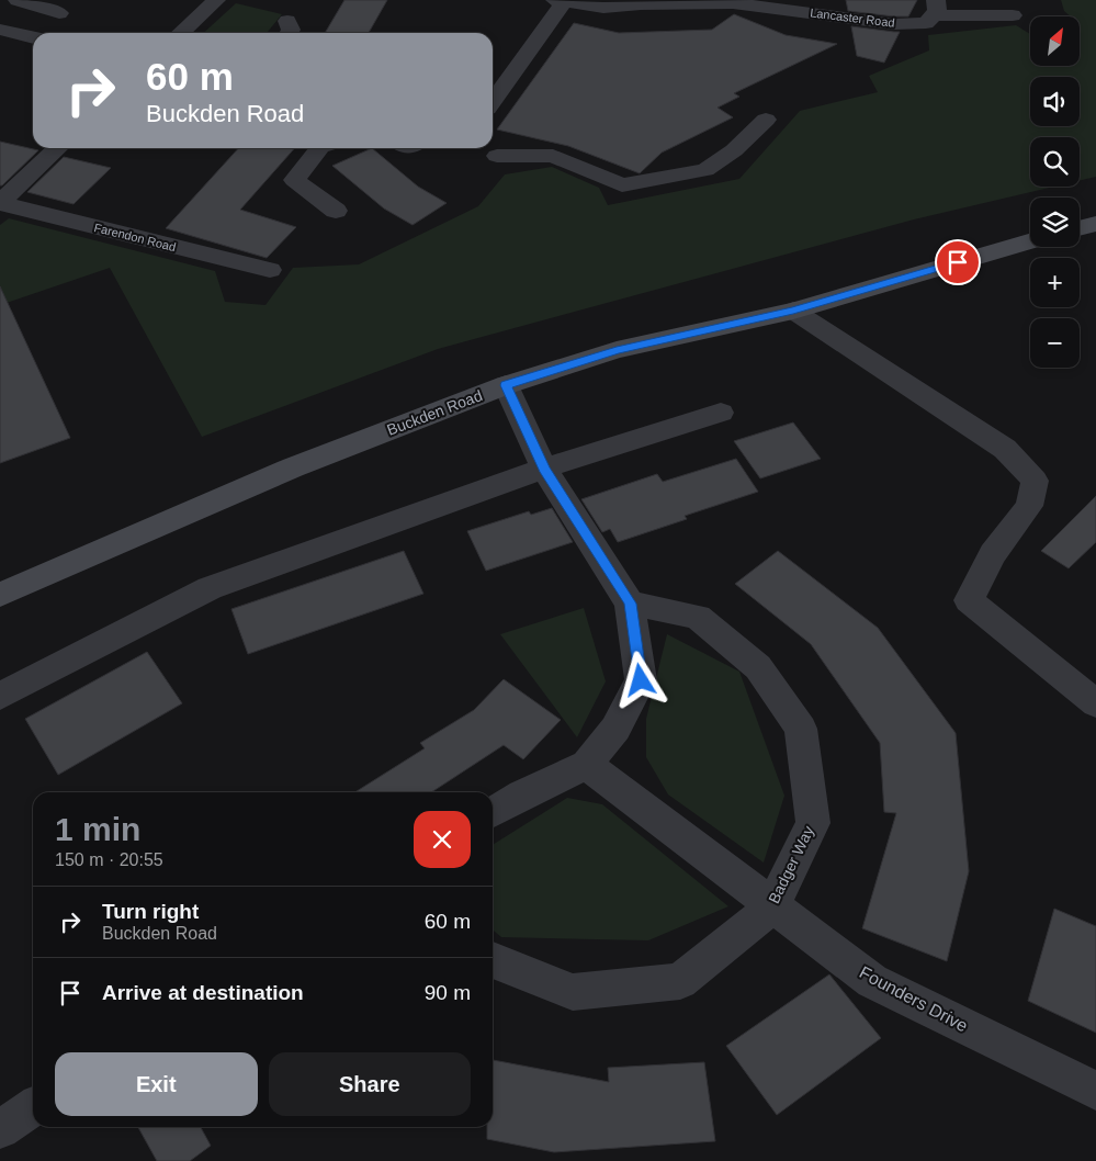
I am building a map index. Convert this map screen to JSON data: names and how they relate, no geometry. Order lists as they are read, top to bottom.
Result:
{
  "streets": {
    "main road": ["Buckden Road"],
    "street": [
      "Lancaster Road",
      "Farendon Road",
      "Badger Way",
      "Founders Drive"
    ]
  },
  "crossings": [
    ["Badger Way", "Founders Drive"]
  ],
  "north": "top right",
  "page": {
    "map_buttons": ["+", "−"],
    "turn": ["60 m", "Buckden Road"],
    "heading": ["1 min", "150 m · 20:55"],
    "list": [
      {
        "name": "Turn right",
        "note": "Buckden Road",
        "value": "60 m"
      },
      {
        "name": "Arrive at destination",
        "value": "90 m"
      }
    ],
    "buttons": ["Exit", "Share"]
  }
}
